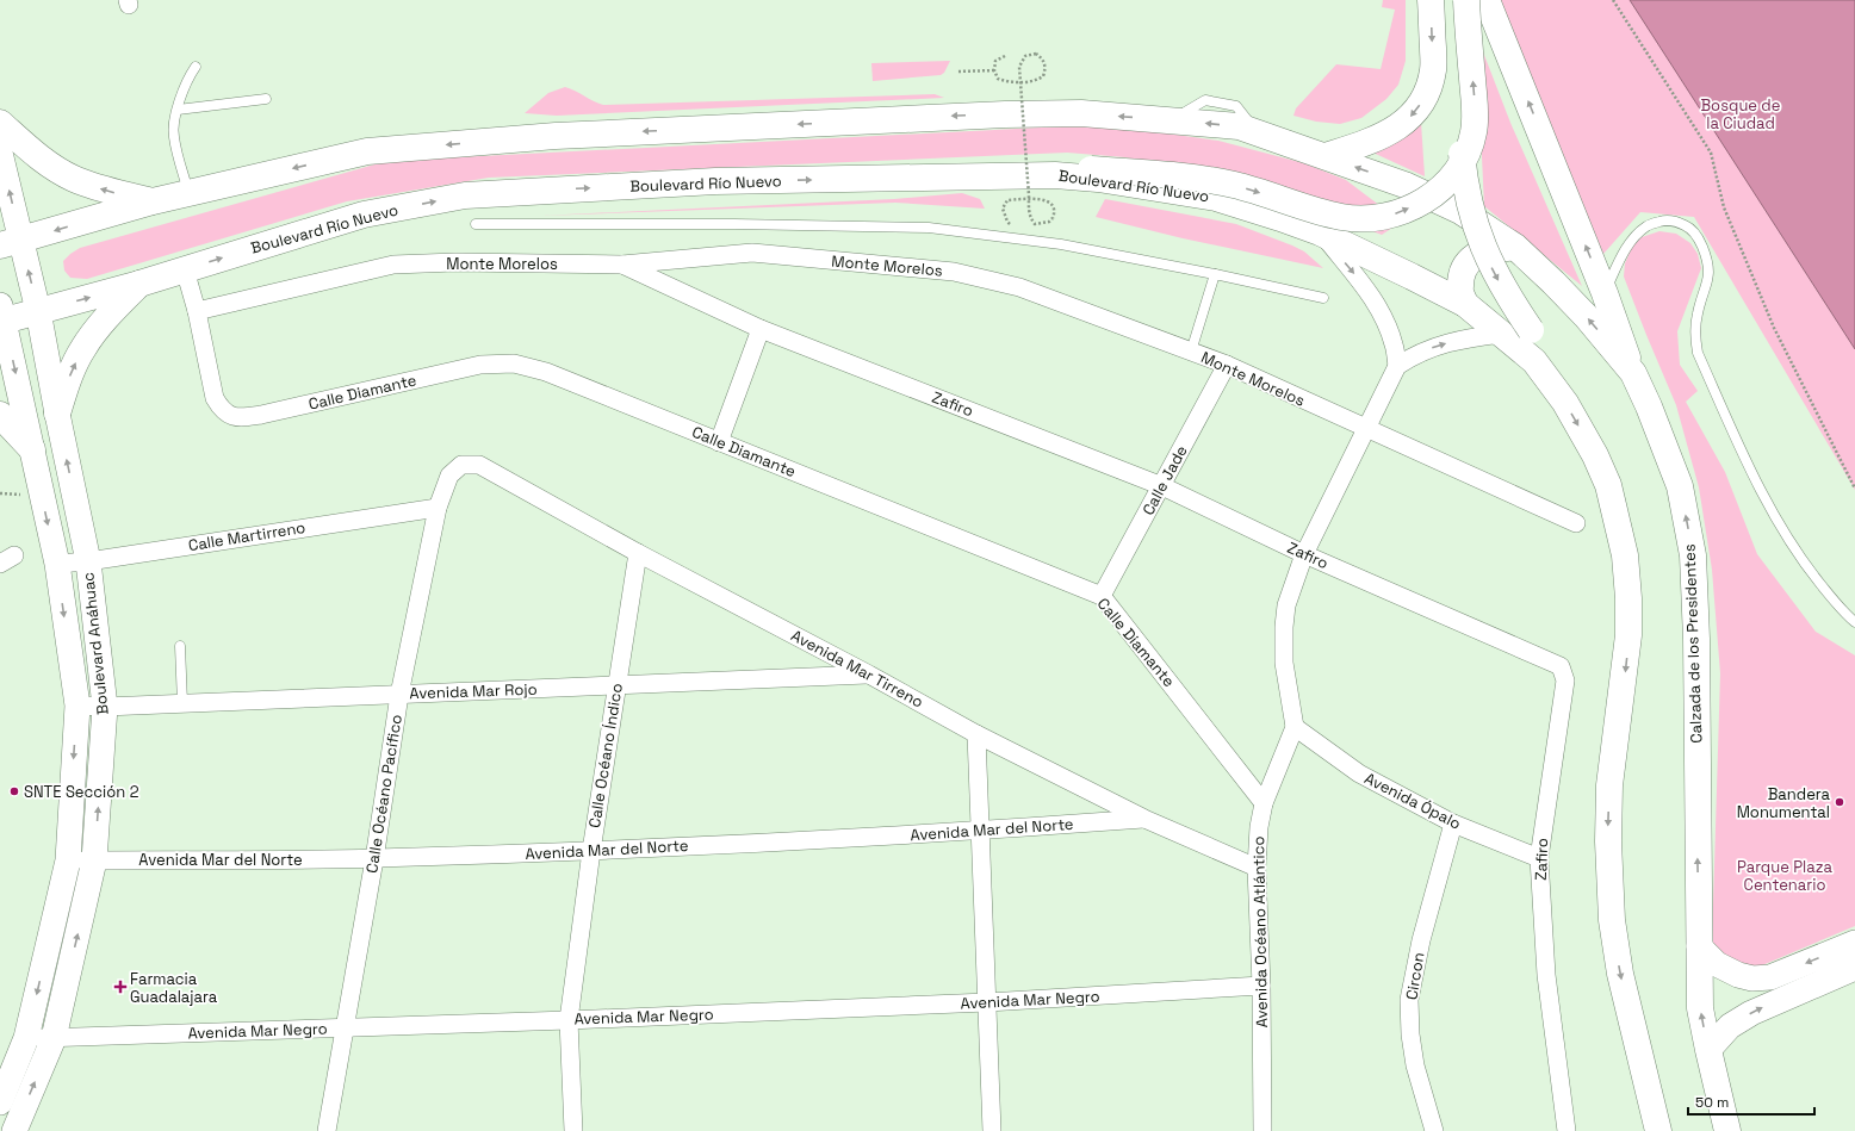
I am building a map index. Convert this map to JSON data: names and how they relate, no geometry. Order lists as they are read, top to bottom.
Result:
{
  "streets": {
    "highway": ["Boulevard Río Nuevo", "Calzada de los Presidentes"],
    "main road": ["Boulevard Anáhuac"],
    "street": [
      "Monte Morelos",
      "Calle Diamante",
      "Zafiro",
      "Calle Jade",
      "Calle Martirreno",
      "Avenida Mar Tirreno",
      "Avenida Mar Rojo",
      "Calle Océano Índico",
      "Calle Océano Pacífico",
      "Avenida Ópalo",
      "Avenida Mar del Norte",
      "Avenida Océano Atlántico",
      "Circon",
      "Avenida Mar Negro"
    ]
  },
  "crossings": [
    ["Boulevard Río Nuevo", "Boulevard Anáhuac"],
    ["Monte Morelos", "Calle Diamante"],
    ["Monte Morelos", "Zafiro"],
    ["Monte Morelos", "Calle Jade"],
    ["Calle Diamante", "Calle Jade"],
    ["Calle Diamante", "Avenida Océano Atlántico"],
    ["Zafiro", "Calle Jade"],
    ["Zafiro", "Avenida Ópalo"],
    ["Calle Martirreno", "Boulevard Anáhuac"],
    ["Calle Martirreno", "Calle Océano Pacífico"],
    ["Boulevard Anáhuac", "Avenida Mar Rojo"],
    ["Boulevard Anáhuac", "Avenida Mar del Norte"],
    ["Boulevard Anáhuac", "Avenida Mar Negro"],
    ["Avenida Mar Tirreno", "Avenida Mar Rojo"],
    ["Avenida Mar Tirreno", "Calle Océano Índico"],
    ["Avenida Mar Tirreno", "Calle Océano Pacífico"],
    ["Avenida Mar Tirreno", "Avenida Mar del Norte"],
    ["Avenida Mar Tirreno", "Avenida Océano Atlántico"],
    ["Avenida Mar Rojo", "Calle Océano Índico"],
    ["Avenida Mar Rojo", "Calle Océano Pacífico"],
    ["Calle Océano Índico", "Avenida Mar del Norte"],
    ["Calle Océano Índico", "Avenida Mar Negro"],
    ["Calle Océano Pacífico", "Avenida Mar del Norte"],
    ["Calle Océano Pacífico", "Avenida Mar Negro"],
    ["Avenida Ópalo", "Avenida Océano Atlántico"],
    ["Avenida Ópalo", "Circon"],
    ["Avenida Océano Atlántico", "Avenida Mar Negro"]
  ],
  "parks": ["Bosque de la Ciudad", "Parque Plaza Centenario"],
  "places": {
    "other": ["SNTE Sección 2", "Bandera Monumental"],
    "health": ["Farmacia Guadalajara"]
  },
  "scale_bar": "50 m"
}
